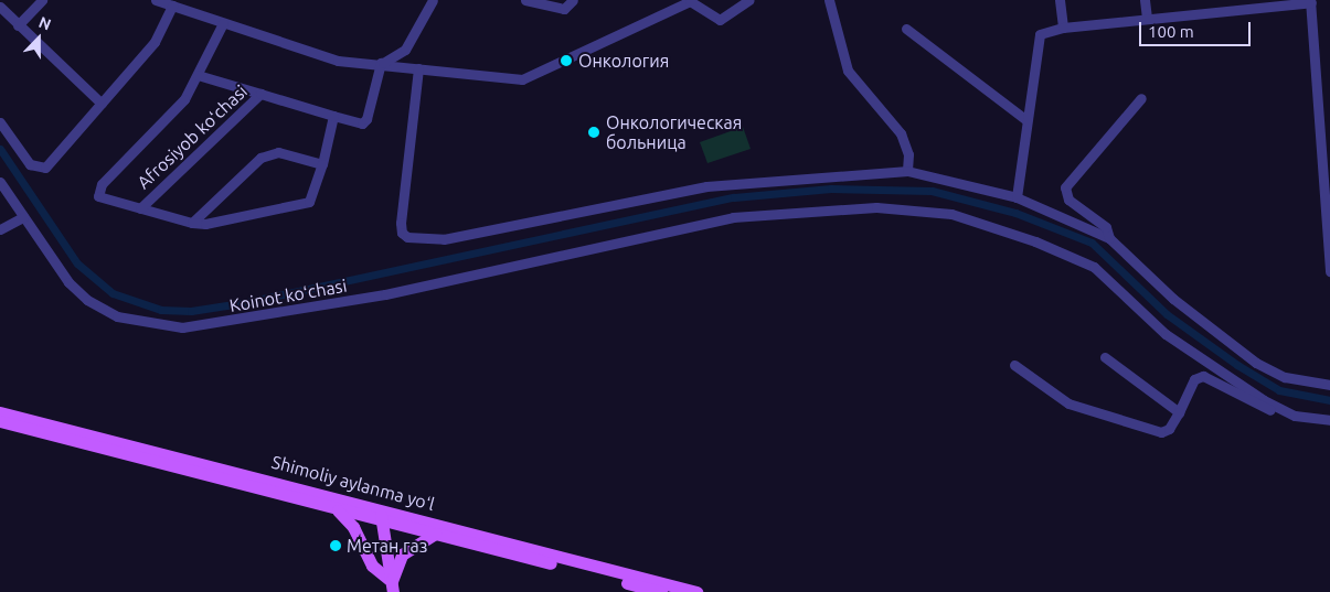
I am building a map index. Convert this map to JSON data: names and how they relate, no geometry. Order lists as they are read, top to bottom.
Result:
{
  "streets": {
    "main road": ["Shimoliy aylanma yoʻl"],
    "street": ["Afrosiyob koʻchasi", "Koinot koʻchasi"]
  },
  "places": ["Онкология", "Онкологическая больница", "Метан газ"],
  "scale_bar": "100 m",
  "north": "top"
}
